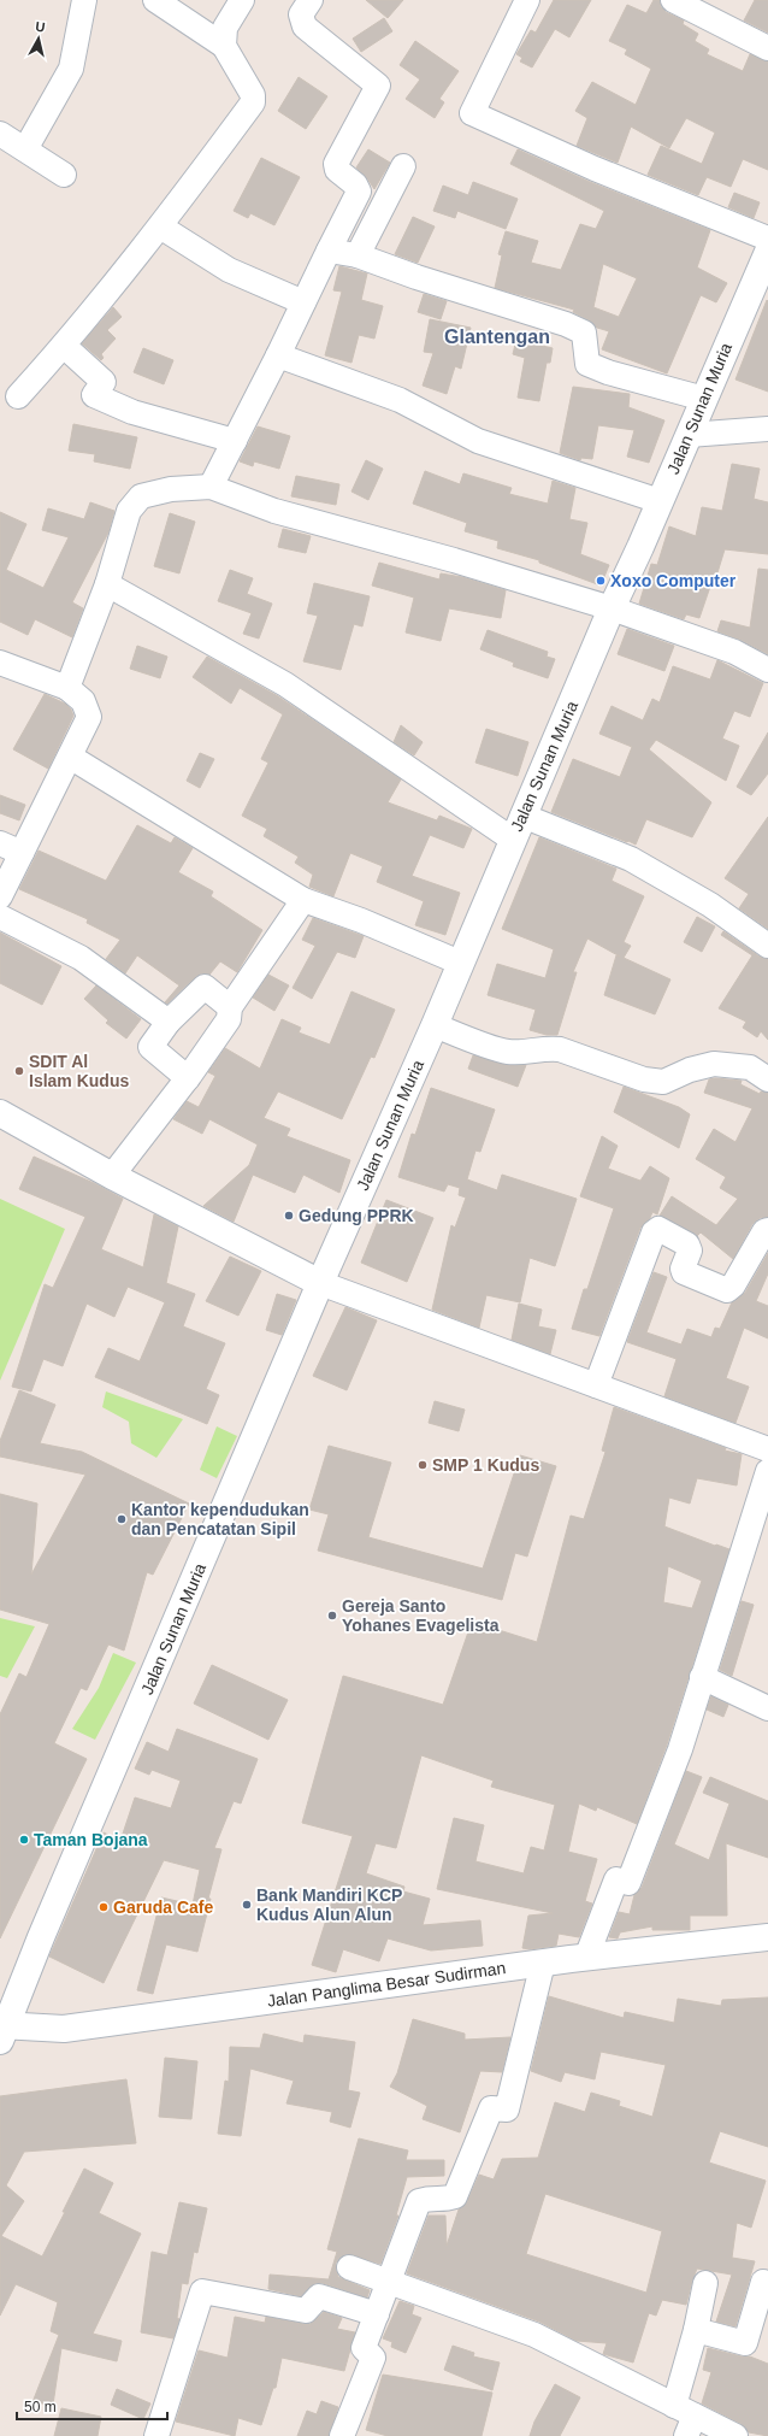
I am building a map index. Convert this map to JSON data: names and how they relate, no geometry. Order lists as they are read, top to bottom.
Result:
{
  "streets": {
    "main road": ["Jalan Sunan Muria", "Jalan Panglima Besar Sudirman"]
  },
  "crossings": [
    ["Jalan Sunan Muria", "Jalan Panglima Besar Sudirman"]
  ],
  "districts": ["Glantengan"],
  "places": [
    "Xoxo Computer",
    "SDIT Al Islam Kudus",
    "Gedung PPRK",
    "SMP 1 Kudus",
    "Kantor kependudukan dan Pencatatan Sipil",
    "Gereja Santo Yohanes Evagelista",
    "Taman Bojana",
    "Bank Mandiri KCP Kudus Alun Alun",
    "Garuda Cafe"
  ],
  "scale_bar": "50 m",
  "north": "top"
}
